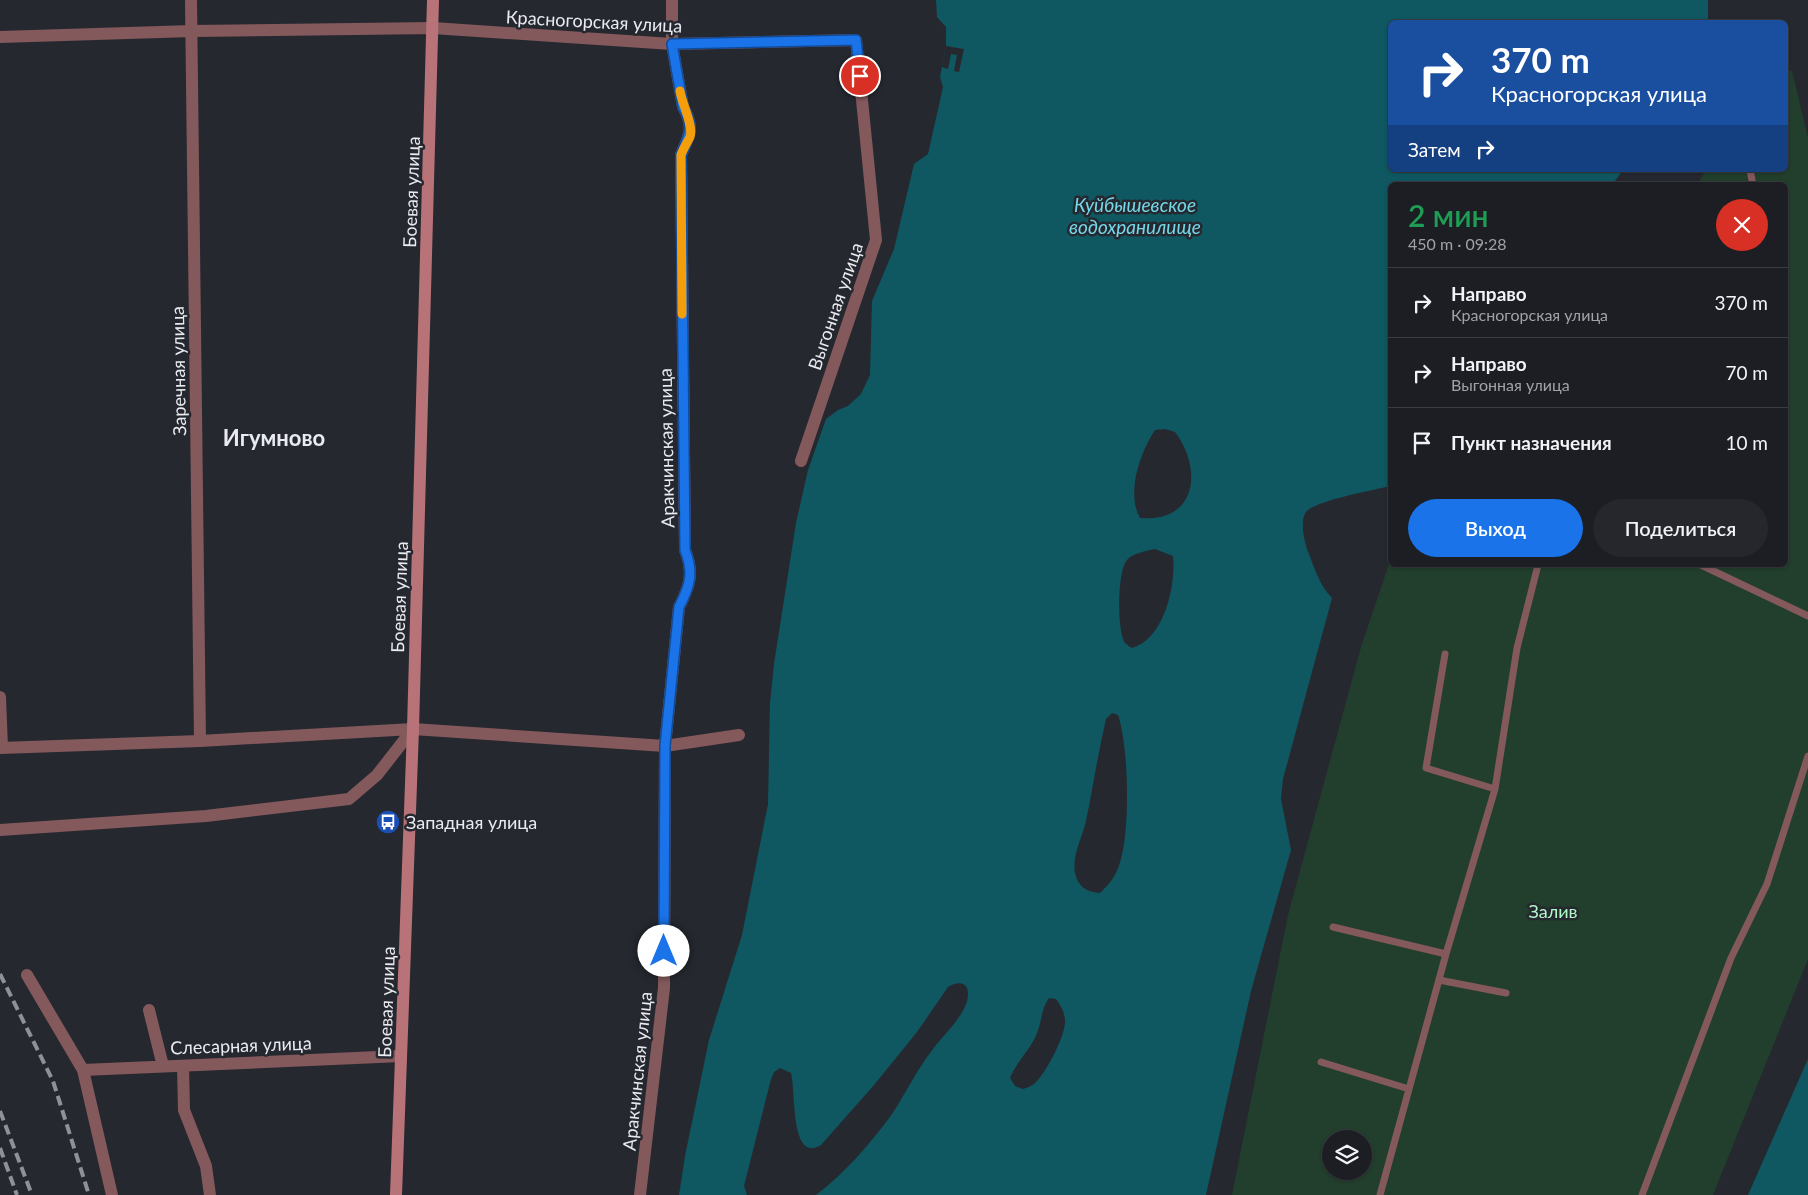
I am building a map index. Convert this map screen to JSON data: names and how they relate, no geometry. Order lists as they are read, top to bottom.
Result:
{
  "streets": {
    "main road": ["Боевая улица"],
    "street": [
      "Красногорская улица",
      "Выгонная улица",
      "Заречная улица",
      "Аракчинская улица",
      "Слесарная улица"
    ]
  },
  "crossings": [
    ["Красногорская улица", "Боевая улица"],
    ["Красногорская улица", "Выгонная улица"],
    ["Красногорская улица", "Заречная улица"],
    ["Красногорская улица", "Аракчинская улица"],
    ["Боевая улица", "Слесарная улица"]
  ],
  "districts": ["Игумново"],
  "water": ["Куйбышевское водохранилище"],
  "parks": ["Залив"],
  "places": {
    "bus stop": ["Западная улица"]
  },
  "page": {
    "turn": ["370 m", "Красногорская улица"],
    "then": "Затем",
    "heading": ["2 мин", "450 m · 09:28"],
    "list": [
      {
        "name": "Направо",
        "note": "Красногорская улица",
        "value": "370 m"
      },
      {
        "name": "Направо",
        "note": "Выгонная улица",
        "value": "70 m"
      },
      {
        "name": "Пункт назначения",
        "value": "10 m"
      }
    ],
    "buttons": ["Выход", "Поделиться"]
  }
}
